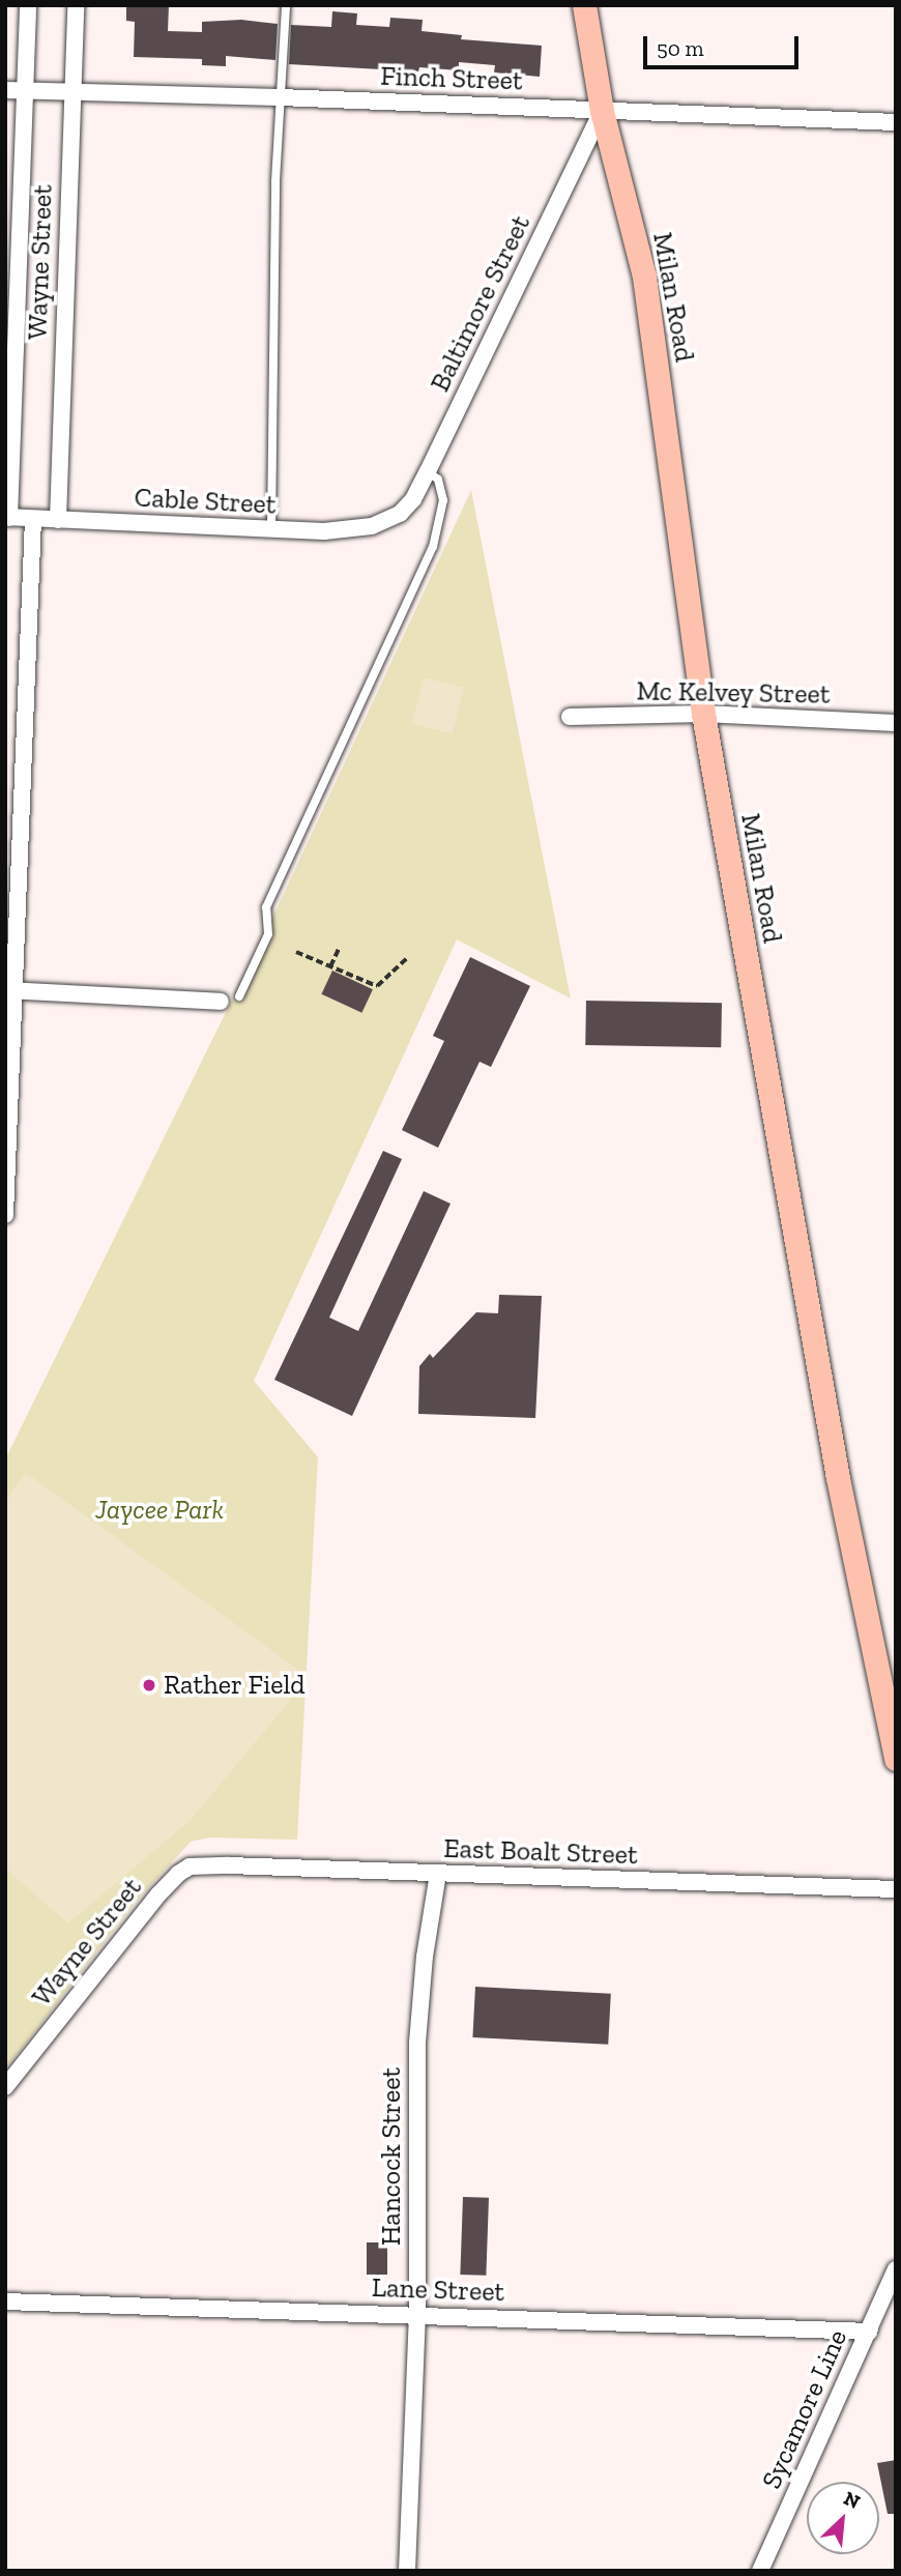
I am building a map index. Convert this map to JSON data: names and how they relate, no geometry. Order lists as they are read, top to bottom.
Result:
{
  "streets": {
    "street": [
      "Finch Street",
      "Wayne Street",
      "Milan Road",
      "Baltimore Street",
      "Cable Street",
      "Mc Kelvey Street",
      "East Boalt Street",
      "Hancock Street",
      "Lane Street",
      "Sycamore Line"
    ]
  },
  "crossings": [
    ["Finch Street", "Wayne Street"],
    ["Finch Street", "Milan Road"],
    ["Finch Street", "Baltimore Street"],
    ["Wayne Street", "Cable Street"],
    ["Wayne Street", "East Boalt Street"],
    ["Milan Road", "Baltimore Street"],
    ["Milan Road", "Mc Kelvey Street"],
    ["Baltimore Street", "Cable Street"],
    ["East Boalt Street", "Hancock Street"],
    ["Hancock Street", "Lane Street"],
    ["Lane Street", "Sycamore Line"]
  ],
  "parks": ["Jaycee Park"],
  "places": ["Rather Field"],
  "scale_bar": "50 m",
  "north": "top right"
}
